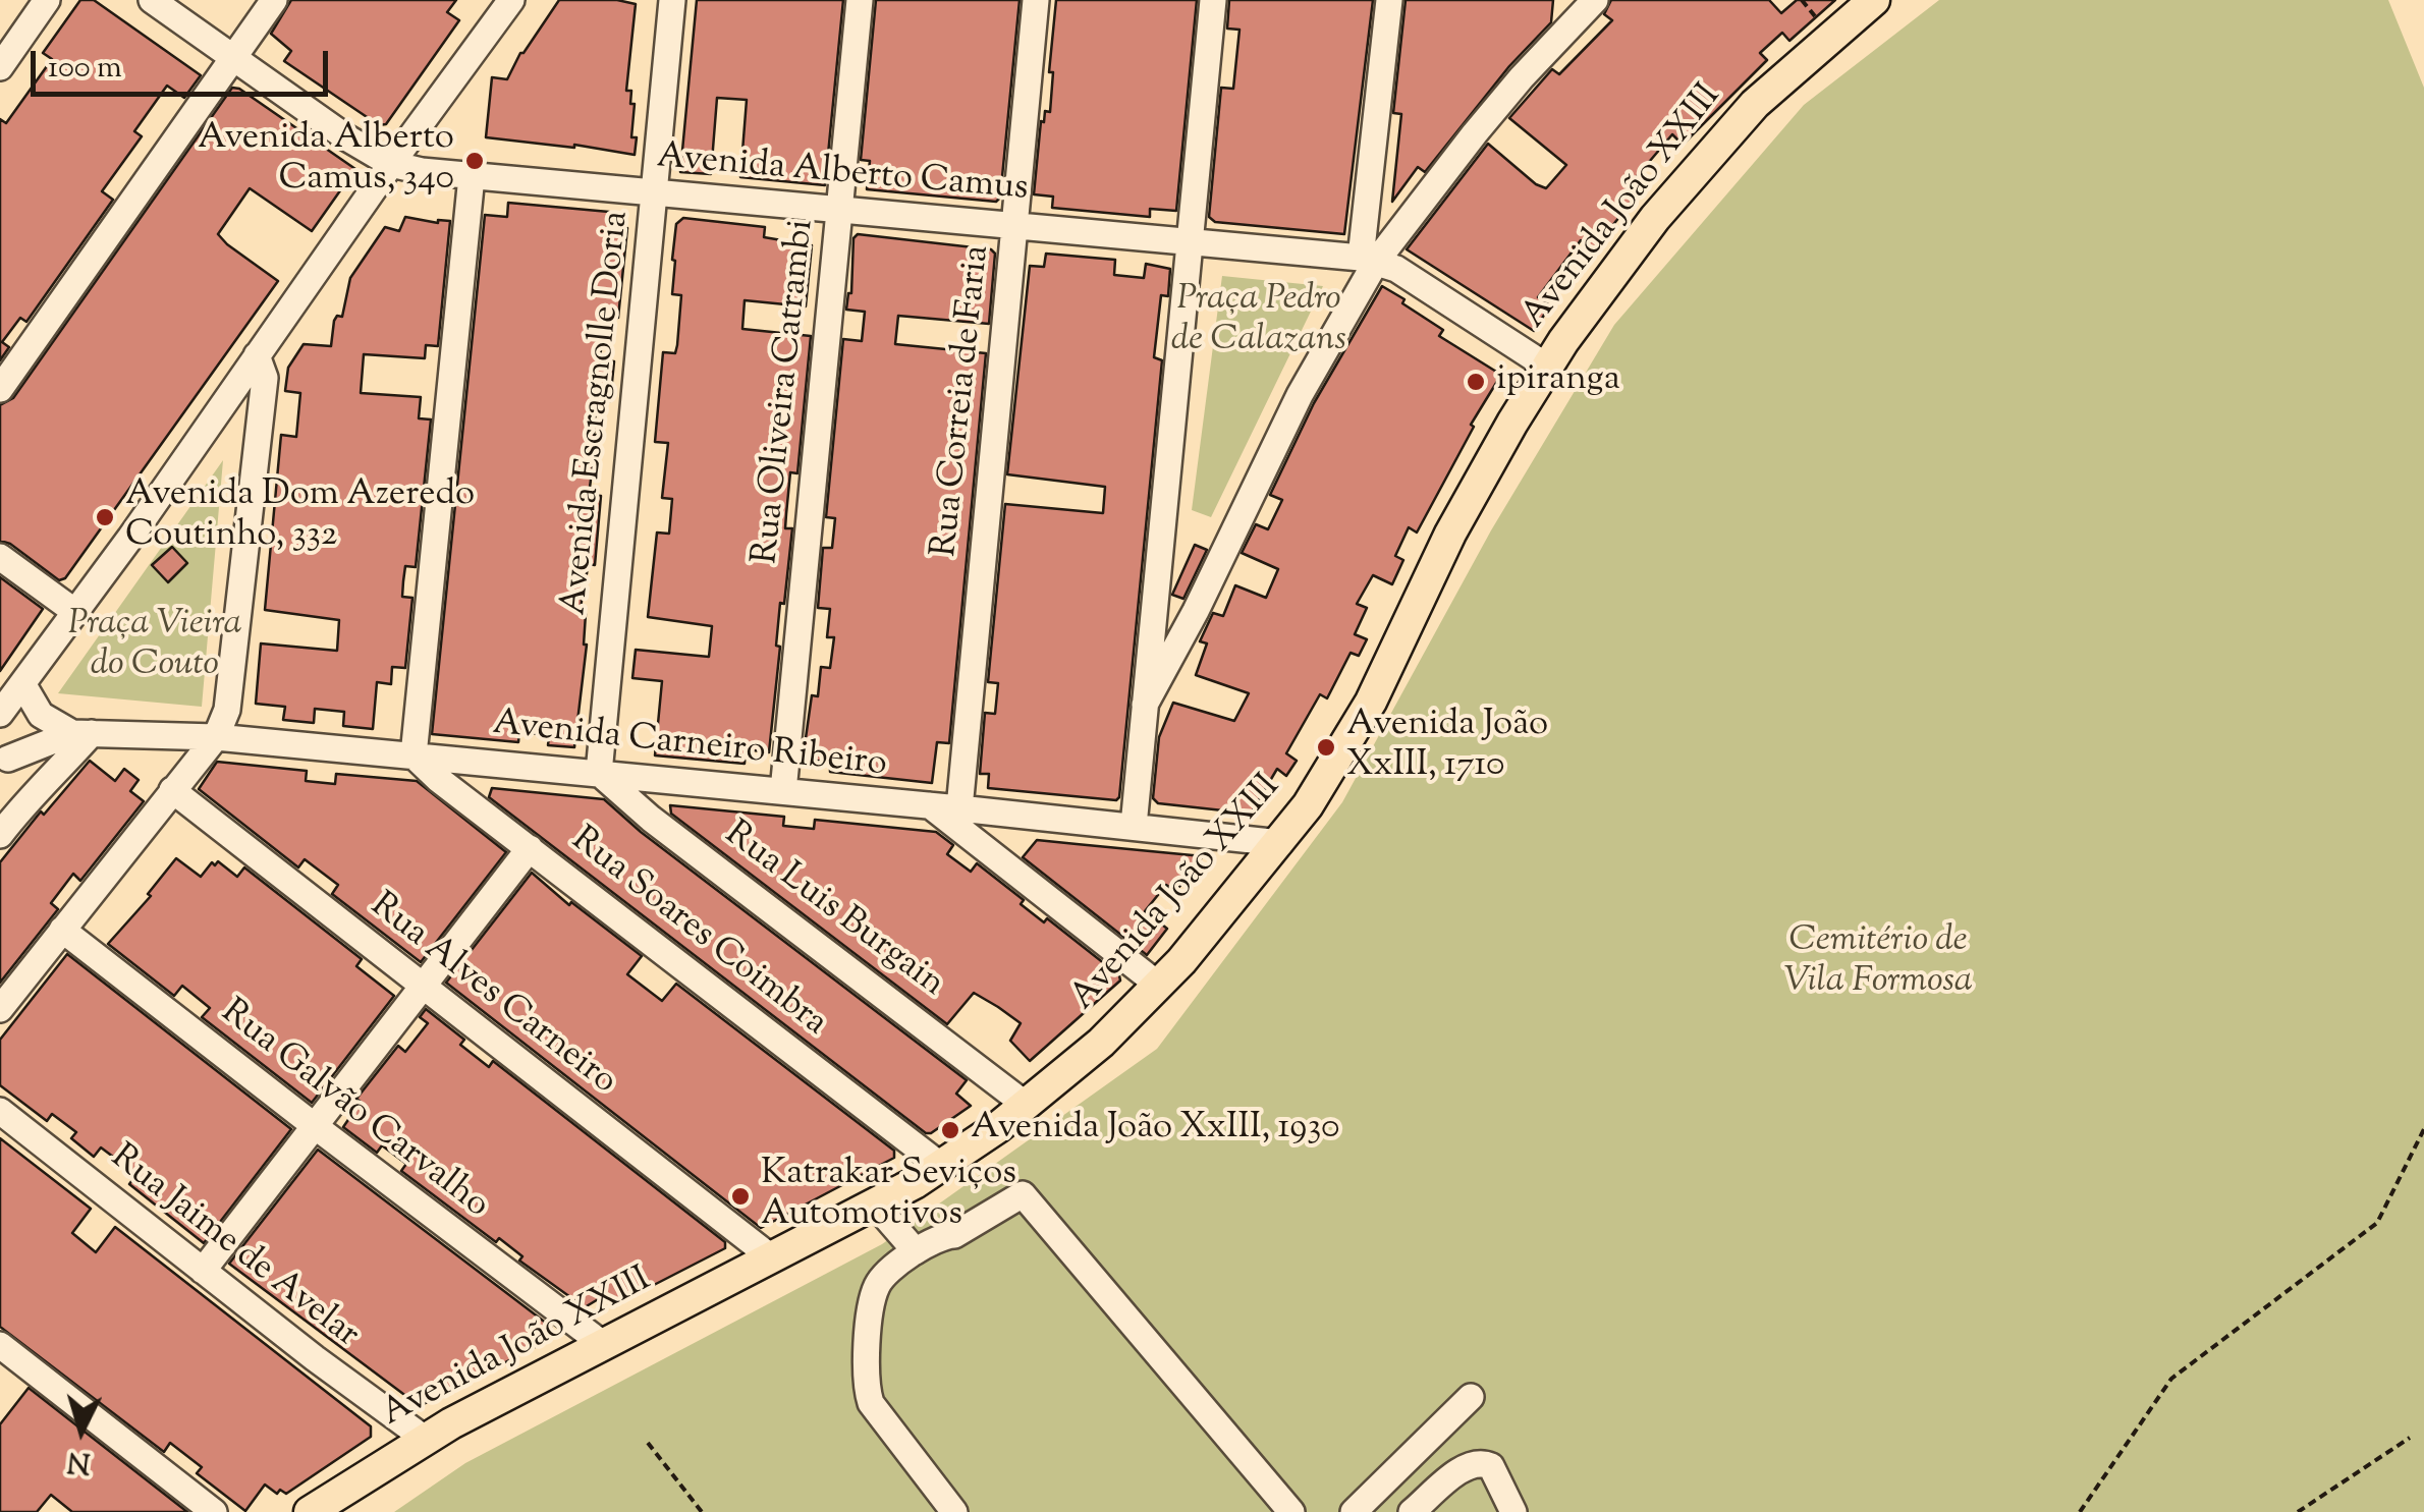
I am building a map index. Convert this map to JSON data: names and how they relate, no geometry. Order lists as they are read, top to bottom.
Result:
{
  "streets": {
    "main road": ["Avenida João XXIII"],
    "street": [
      "Avenida Alberto Camus",
      "Rua Oliveira Catrambi",
      "Rua Correia de Faria",
      "Avenida Escragnolle Doria",
      "Avenida Carneiro Ribeiro",
      "Rua Luis Burgain",
      "Rua Soares Coimbra",
      "Rua Alves Carneiro",
      "Rua Galvão Carvalho",
      "Rua Jaime de Avelar"
    ]
  },
  "crossings": [
    ["Avenida Alberto Camus", "Avenida João XXIII"],
    ["Avenida Alberto Camus", "Rua Oliveira Catrambi"],
    ["Avenida Alberto Camus", "Rua Correia de Faria"],
    ["Avenida Alberto Camus", "Avenida Escragnolle Doria"],
    ["Avenida João XXIII", "Avenida Carneiro Ribeiro"],
    ["Avenida João XXIII", "Rua Luis Burgain"],
    ["Avenida João XXIII", "Rua Soares Coimbra"],
    ["Avenida João XXIII", "Rua Alves Carneiro"],
    ["Avenida João XXIII", "Rua Galvão Carvalho"],
    ["Avenida João XXIII", "Rua Jaime de Avelar"],
    ["Rua Oliveira Catrambi", "Avenida Carneiro Ribeiro"],
    ["Rua Correia de Faria", "Avenida Carneiro Ribeiro"],
    ["Avenida Escragnolle Doria", "Avenida Carneiro Ribeiro"],
    ["Avenida Escragnolle Doria", "Rua Luis Burgain"],
    ["Avenida Carneiro Ribeiro", "Rua Luis Burgain"],
    ["Avenida Carneiro Ribeiro", "Rua Soares Coimbra"]
  ],
  "parks": ["Praça Pedro de Calazans", "Praça Vieira do Couto", "Cemitério de Vila Formosa"],
  "places": [
    "Avenida Alberto Camus, 340",
    "ipiranga",
    "Avenida Dom Azeredo Coutinho, 332",
    "Avenida João XxIII, 1710",
    "Avenida João XxIII, 1930",
    "Katrakar Seviços Automotivos"
  ],
  "scale_bar": "100 m",
  "north": "bottom"
}
